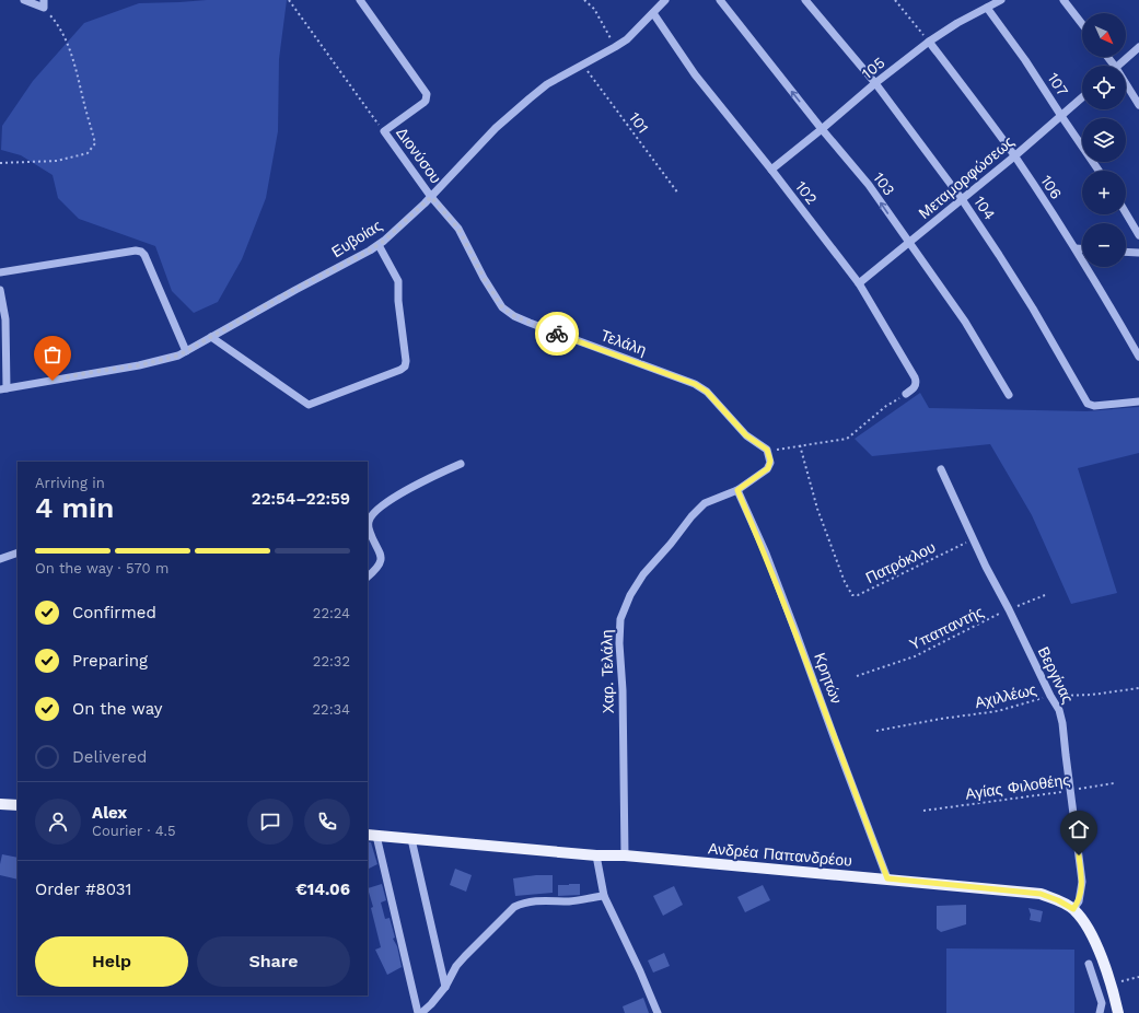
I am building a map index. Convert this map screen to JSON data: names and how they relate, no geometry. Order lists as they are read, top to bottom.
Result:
{
  "streets": {
    "main road": ["Ανδρέα Παπανδρέου"],
    "street": [
      "105",
      "107",
      "Διονύσου",
      "Μεταμορφώσεως",
      "103",
      "106",
      "102",
      "104",
      "Ευβοίας",
      "Τελάλη",
      "Χαρ. Τελάλη",
      "Βεργίνας",
      "Κρητών"
    ],
    "path": [
      "101",
      "Πατρόκλου",
      "Υπαπαντής",
      "Αχιλλέως",
      "Αγίας Φιλοθέης"
    ]
  },
  "crossings": [
    ["105", "107"],
    ["105", "103"],
    ["105", "106"],
    ["105", "102"],
    ["105", "104"],
    ["107", "Μεταμορφώσεως"],
    ["101", "Ευβοίας"],
    ["Διονύσου", "Ευβοίας"],
    ["Διονύσου", "Τελάλη"],
    ["Μεταμορφώσεως", "103"],
    ["Μεταμορφώσεως", "106"],
    ["Μεταμορφώσεως", "102"],
    ["Μεταμορφώσεως", "104"],
    ["102", "Ευβοίας"],
    ["Ευβοίας", "Τελάλη"],
    ["Τελάλη", "Χαρ. Τελάλη"],
    ["Πατρόκλου", "Βεργίνας"],
    ["Υπαπαντής", "Βεργίνας"],
    ["Χαρ. Τελάλη", "Κρητών"],
    ["Χαρ. Τελάλη", "Ανδρέα Παπανδρέου"],
    ["Βεργίνας", "Αχιλλέως"],
    ["Βεργίνας", "Αγίας Φιλοθέης"],
    ["Βεργίνας", "Ανδρέα Παπανδρέου"],
    ["Κρητών", "Ανδρέα Παπανδρέου"]
  ],
  "one_way": ["103"],
  "north": "bottom right",
  "page": {
    "map_buttons": ["+", "−"],
    "heading": ["4 min", "Arriving in", "22:54–22:59"],
    "panel": [
      "Alex",
      "Courier · 4.5",
      "Order #8031",
      "€14.06"
    ],
    "bar": "On the way · 570 m",
    "list": [
      ["Confirmed", "22:24"],
      ["Preparing", "22:32"],
      ["On the way", "22:34"],
      "Delivered"
    ],
    "buttons": ["Help", "Share"]
  }
}
